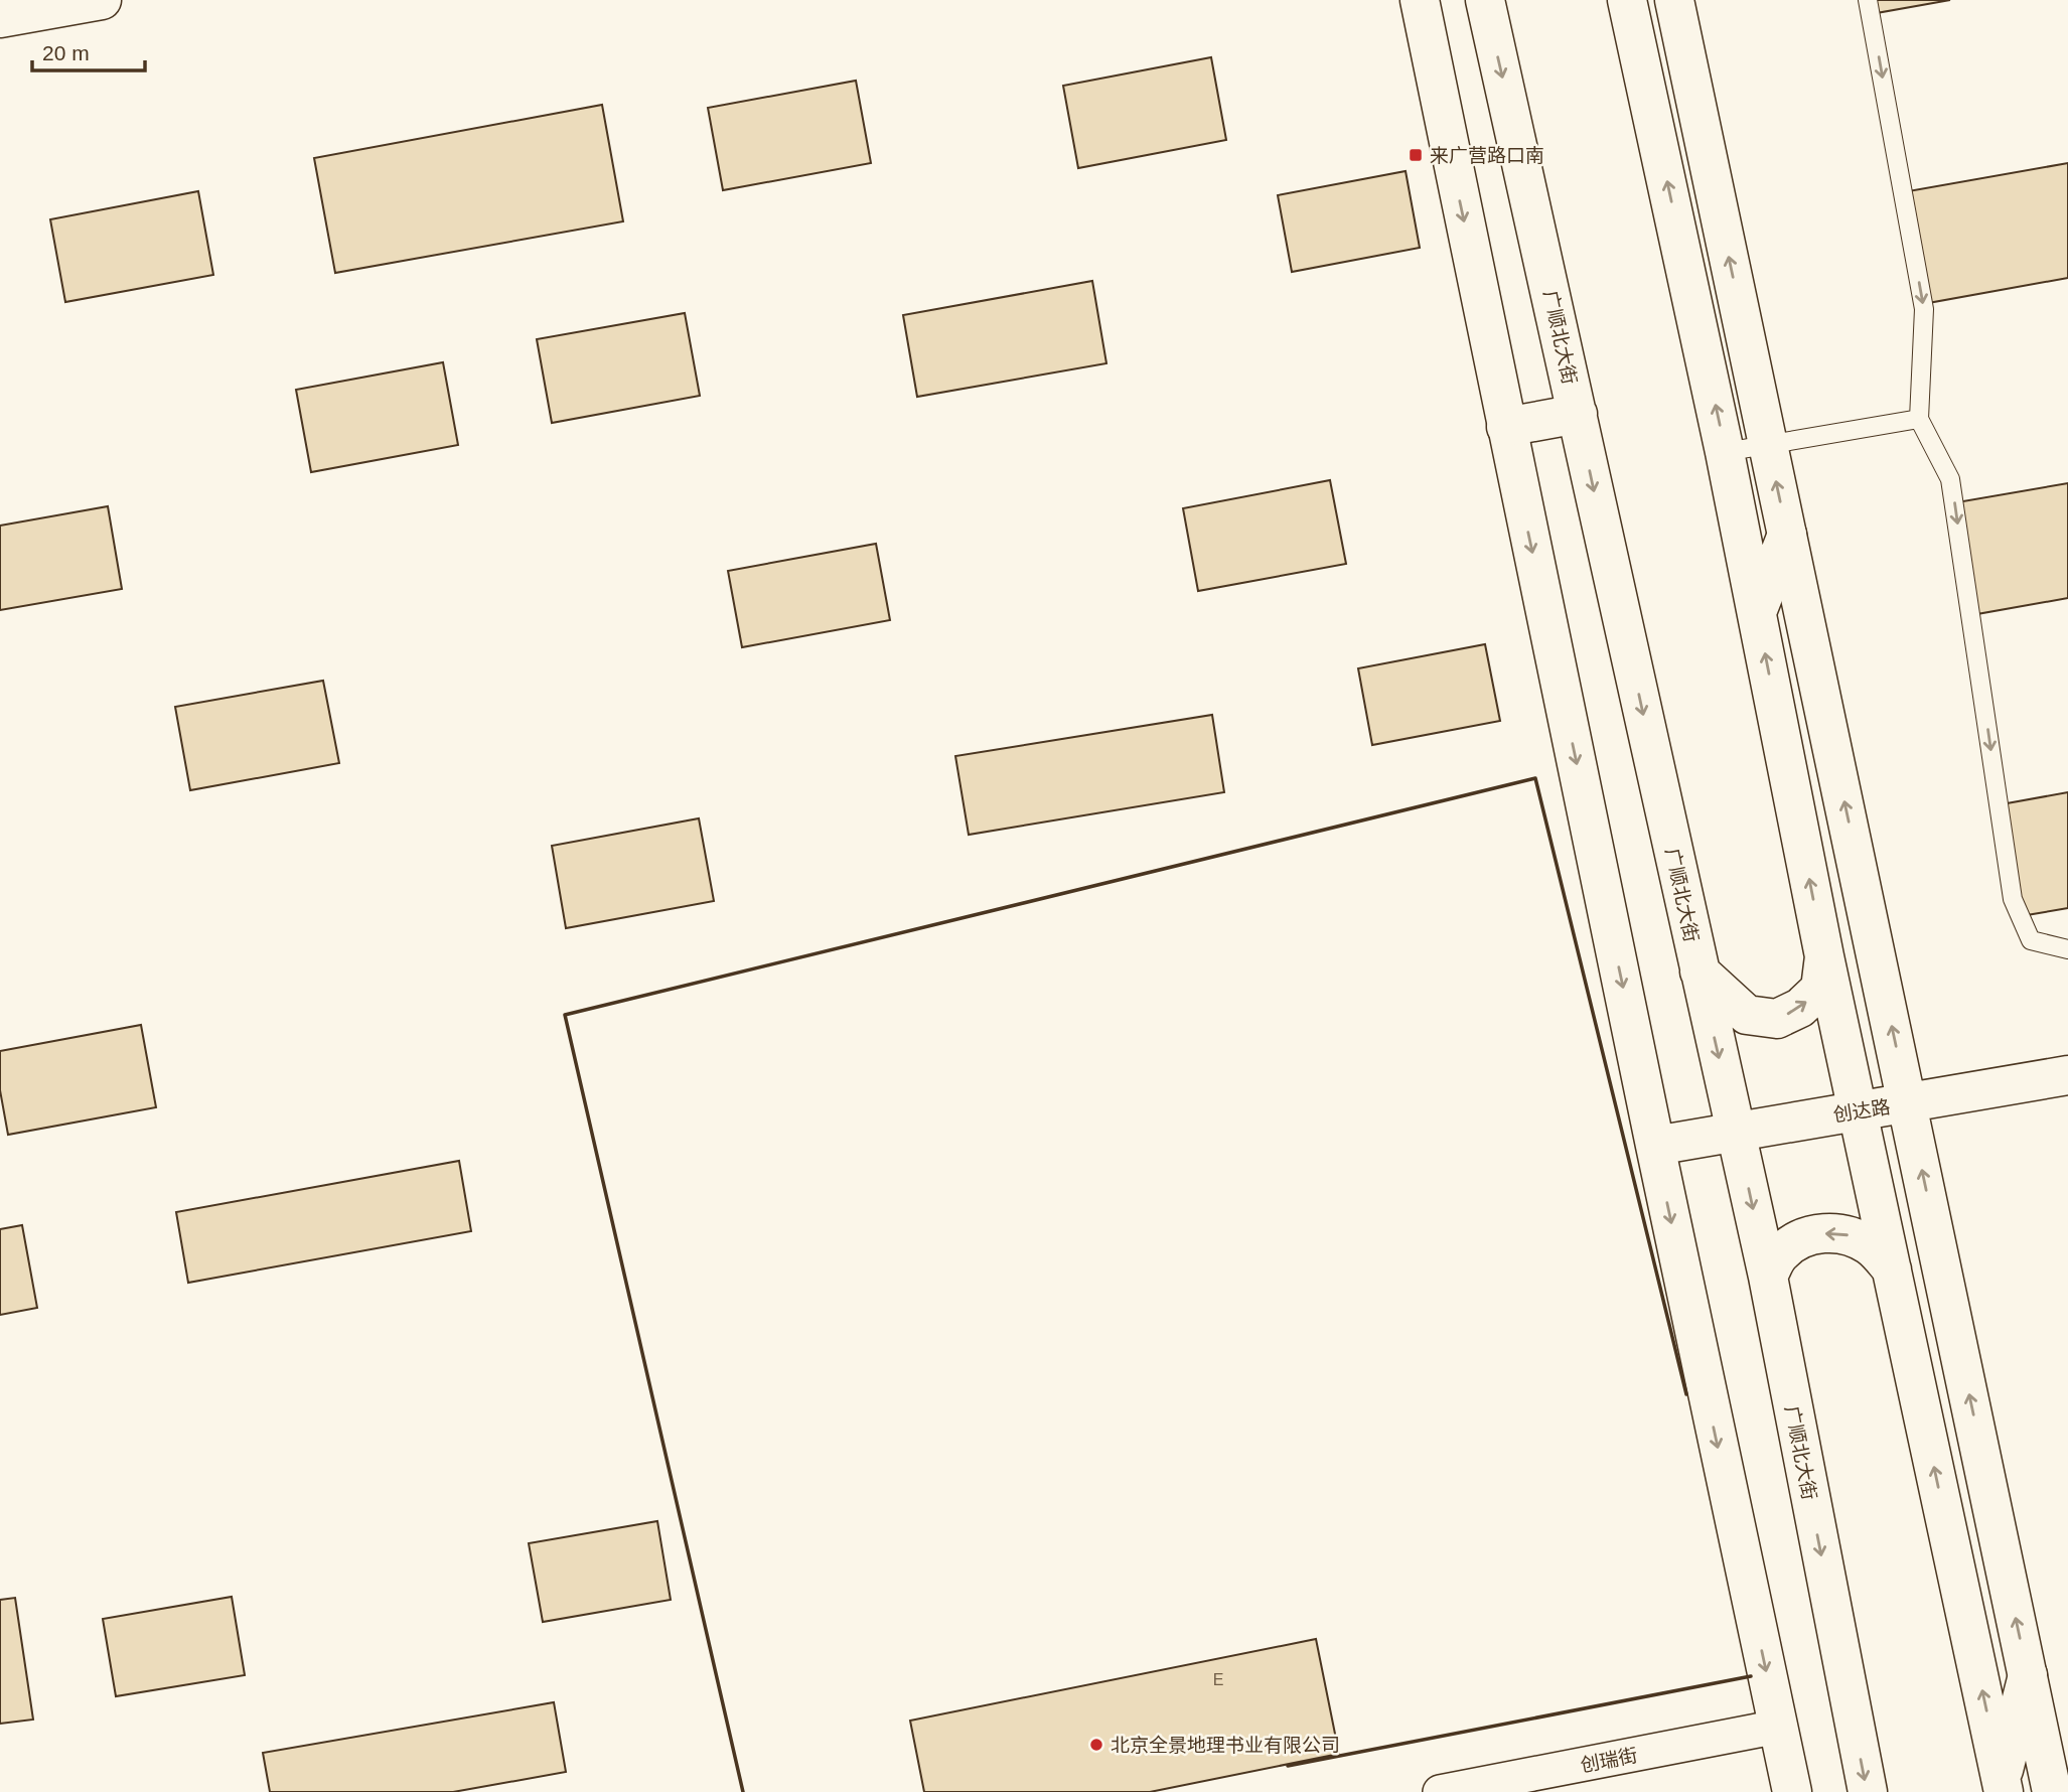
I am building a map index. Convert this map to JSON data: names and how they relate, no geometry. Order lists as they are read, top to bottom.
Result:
{
  "streets": {
    "main road": ["广顺北大街", "创达路"],
    "street": ["创瑞街"]
  },
  "crossings": [
    ["广顺北大街", "创达路"]
  ],
  "places": {
    "transit": ["来广营路口南"],
    "other": ["北京全景地理书业有限公司"]
  },
  "house_numbers": ["E"],
  "scale_bar": "20 m"
}
